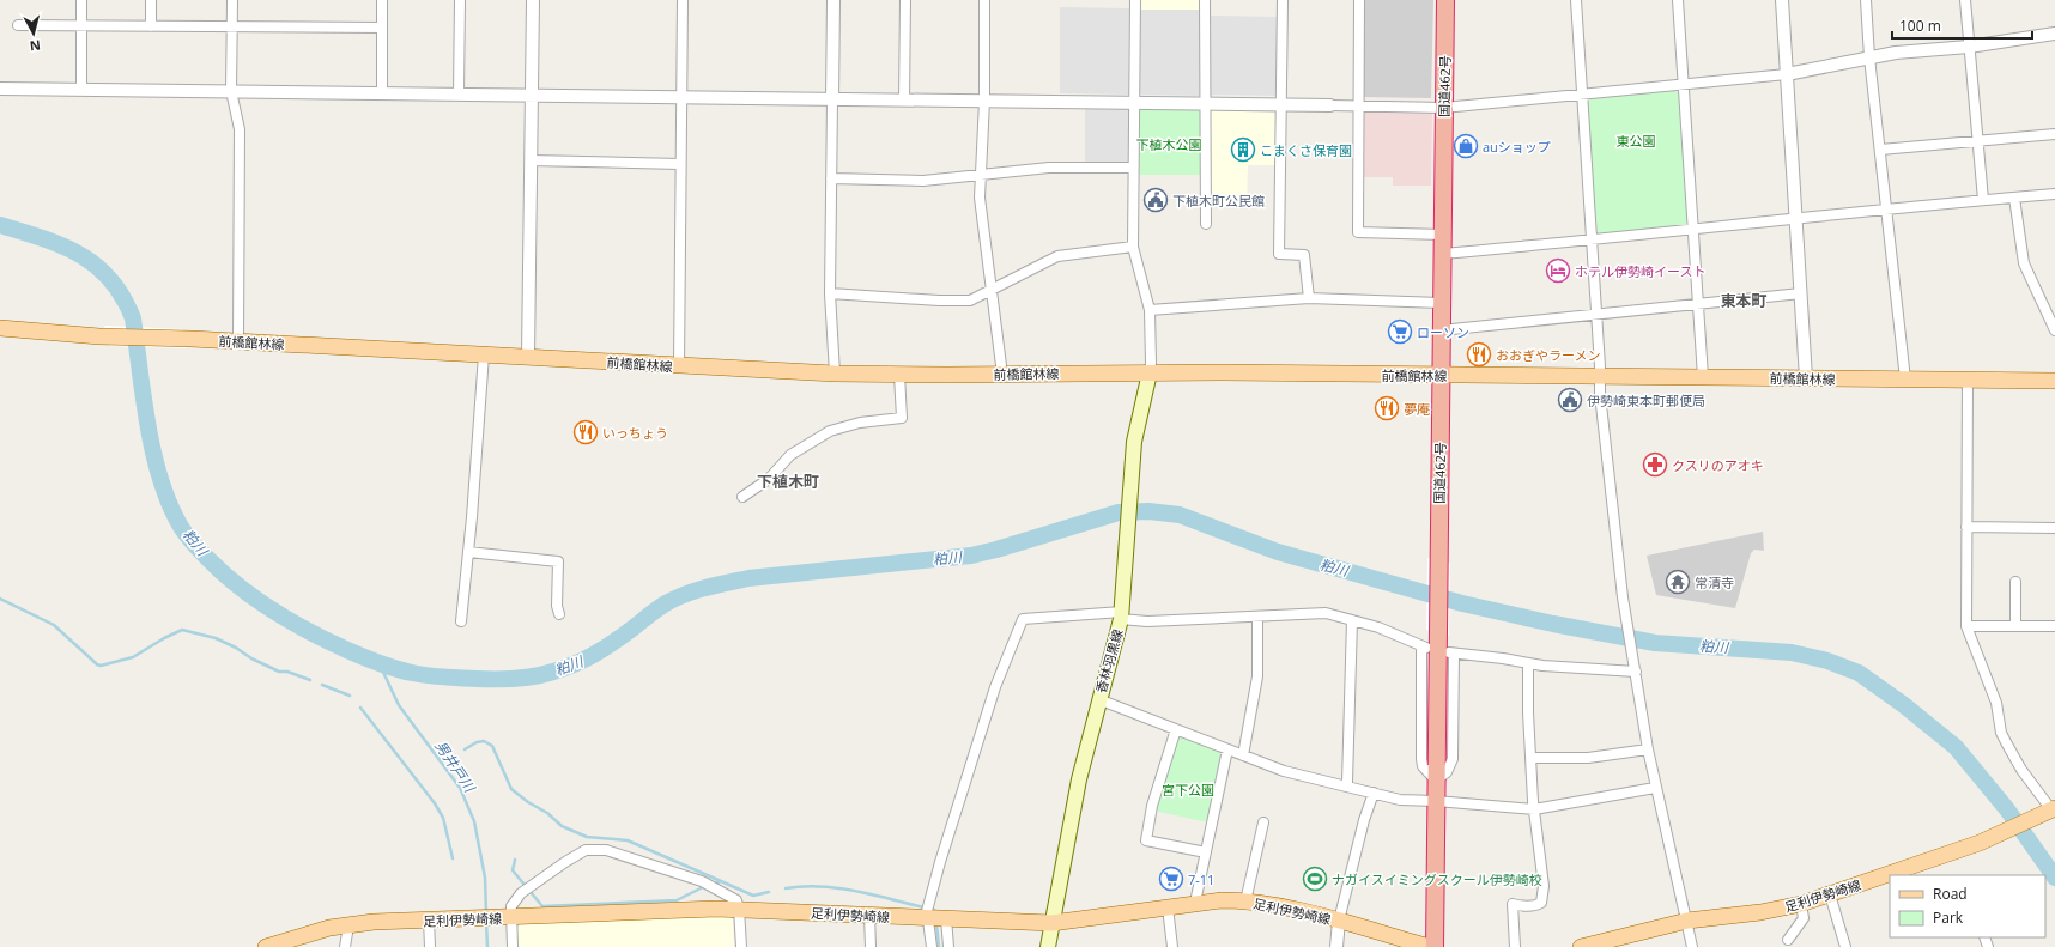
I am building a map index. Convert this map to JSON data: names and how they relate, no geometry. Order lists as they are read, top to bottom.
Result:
{
  "streets": {
    "highway": ["国道462号"],
    "main road": ["前橋館林線", "香林羽黒線", "足利伊勢崎線"]
  },
  "crossings": [
    ["国道462号", "前橋館林線"],
    ["前橋館林線", "香林羽黒線"],
    ["香林羽黒線", "足利伊勢崎線"]
  ],
  "districts": ["東本町", "下植木町"],
  "water": ["粕川", "男井戸川"],
  "parks": ["東公園", "下植木公園", "宮下公園"],
  "places": {
    "shop": ["auショップ"],
    "building": ["こまくさ保育園"],
    "public building": ["下植木町公民館", "伊勢崎東本町郵便局"],
    "hotel": ["ホテル伊勢崎イースト"],
    "supermarket": ["ローソン", "7-11"],
    "restaurant": ["おおぎやラーメン", "夢庵", "いっちょう"],
    "pharmacy": ["クスリのアオキ"],
    "temple": ["常清寺"],
    "sports": ["ナガイスイミングスクール伊勢崎校"]
  },
  "legend": ["Road", "Park"],
  "scale_bar": "100 m",
  "north": "bottom"
}
